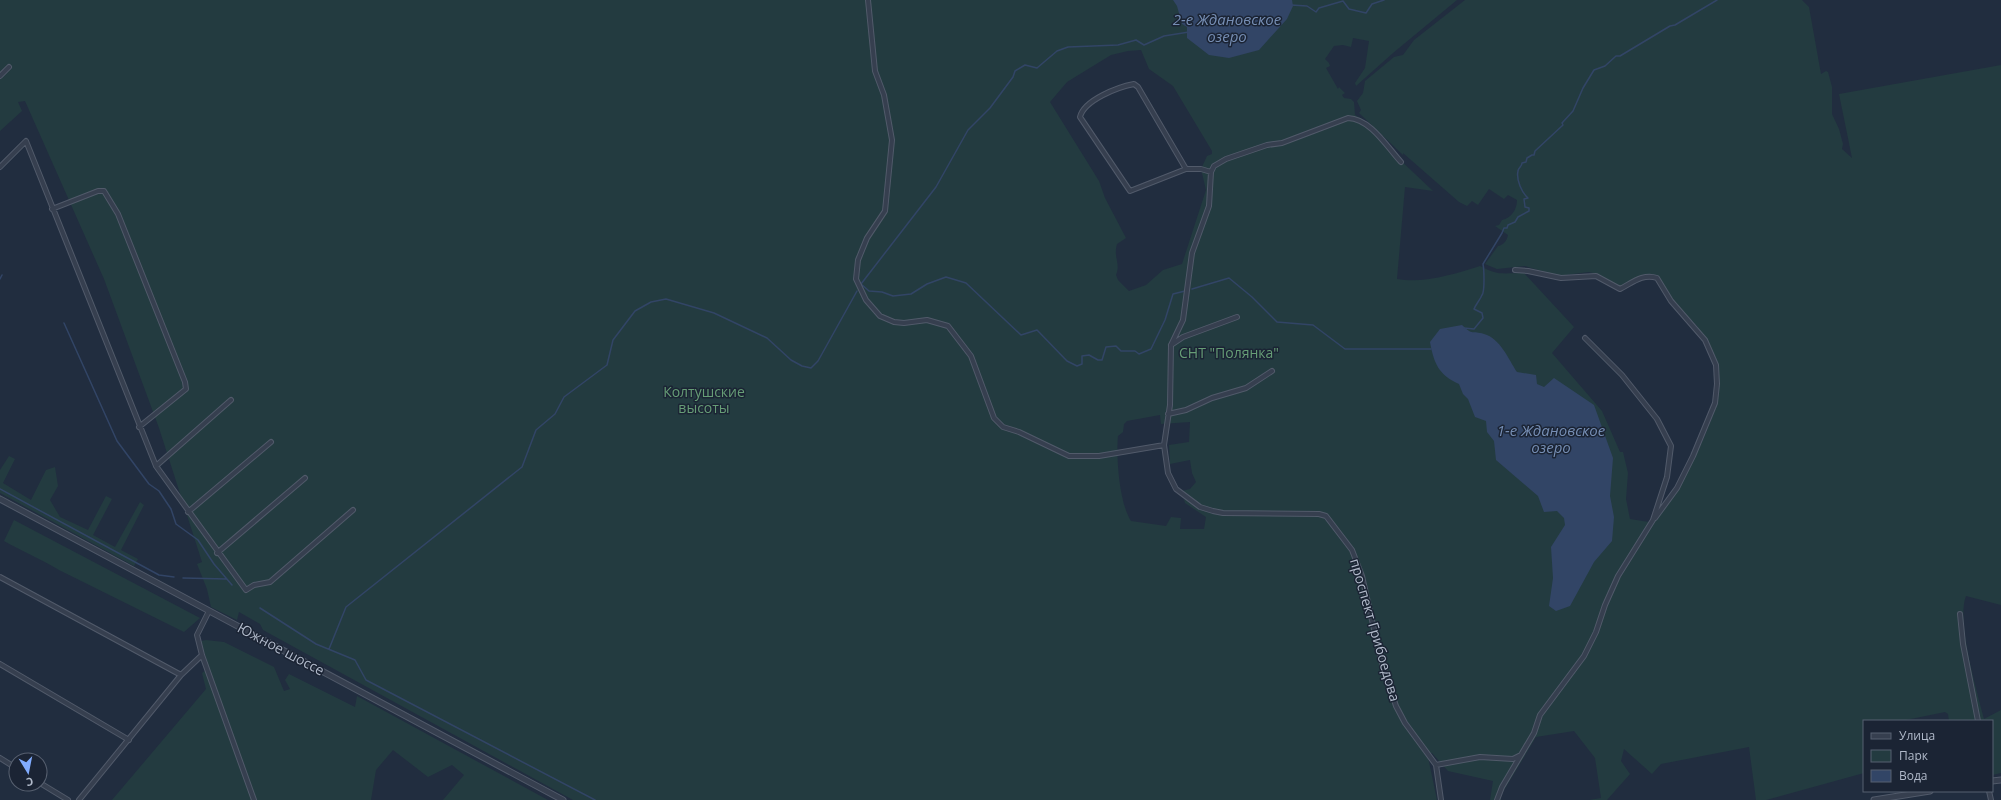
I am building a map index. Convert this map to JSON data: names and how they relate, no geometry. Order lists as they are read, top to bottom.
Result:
{
  "streets": {
    "street": ["проспект Грибоедова", "Южное шоссе"]
  },
  "water": ["2-е Ждановское озеро", "1-е Ждановское озеро"],
  "parks": ["СНТ \"Полянка\"", "Колтушские высоты"],
  "legend": ["Улица", "Парк", "Вода"],
  "north": "bottom"
}
